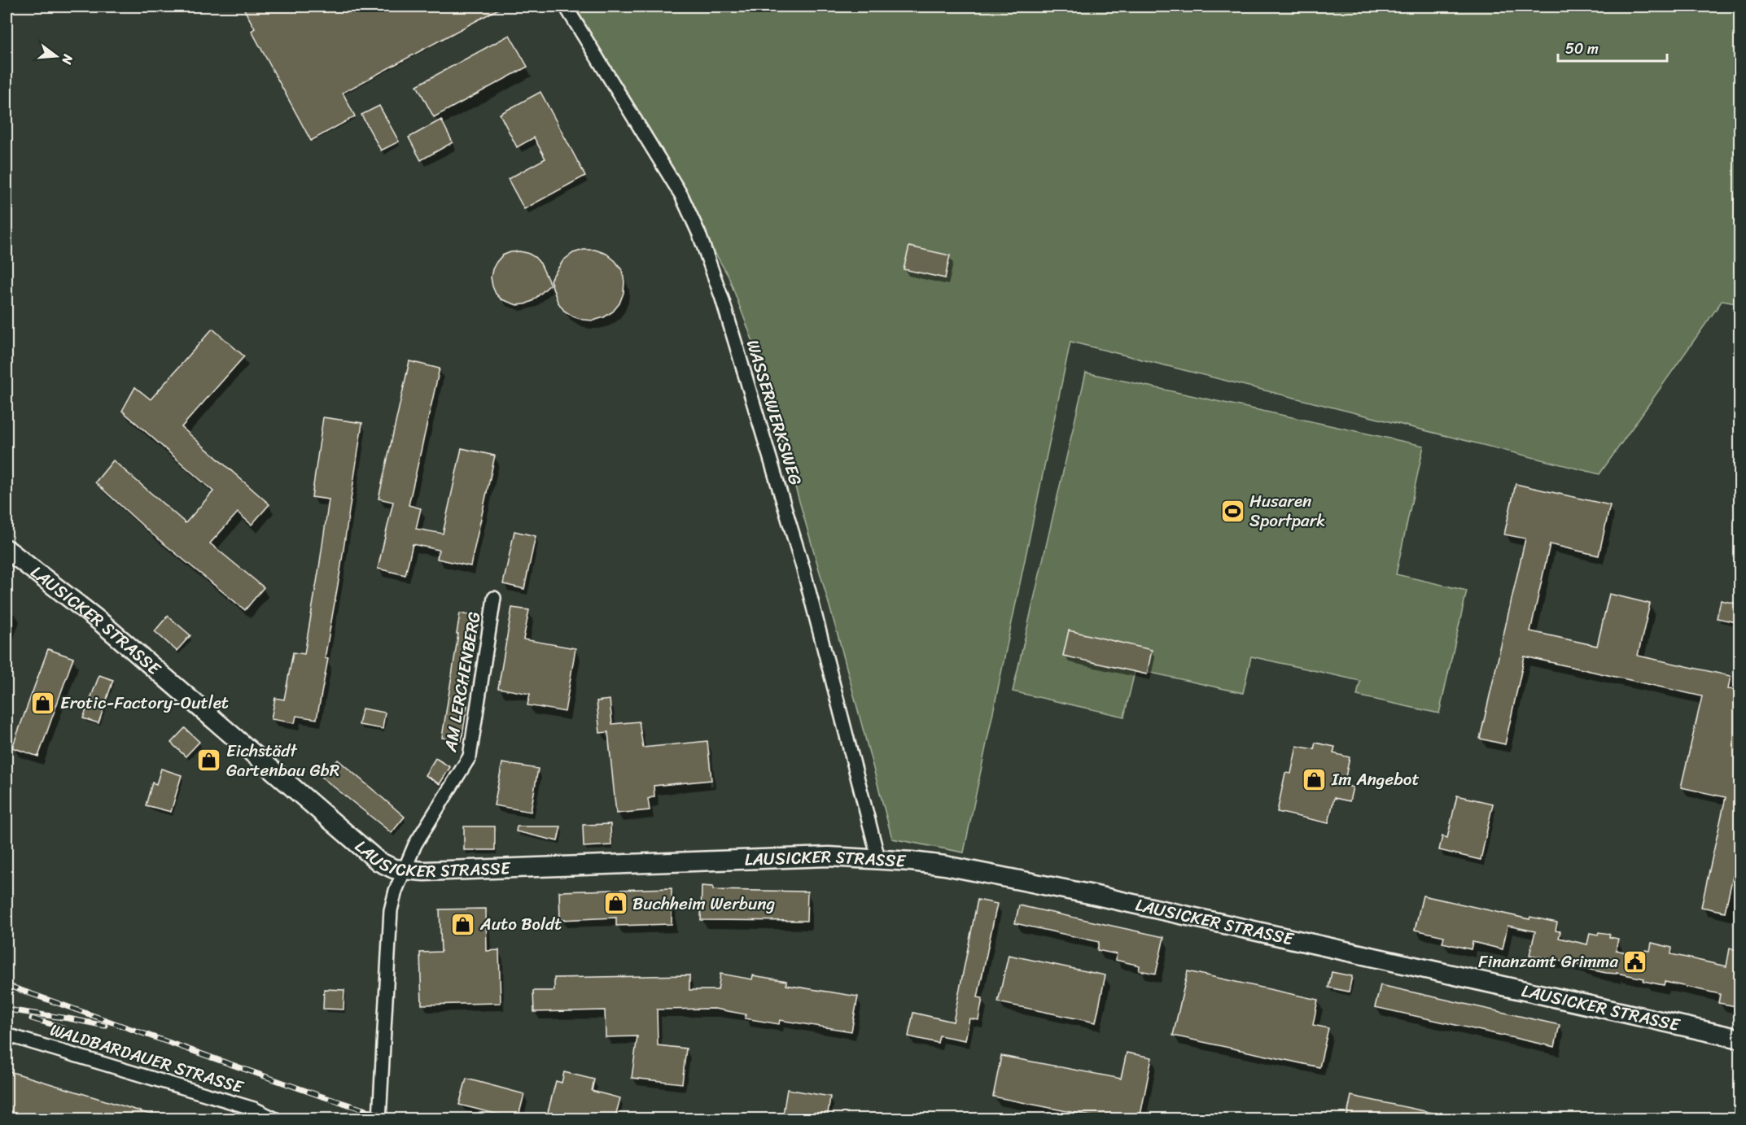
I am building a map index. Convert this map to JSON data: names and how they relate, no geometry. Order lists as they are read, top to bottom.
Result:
{
  "streets": {
    "main road": ["LAUSICKER STRASSE"],
    "street": ["WASSERWERKSWEG", "AM LERCHENBERG", "WALDBARDAUER STRASSE"]
  },
  "crossings": [
    ["WASSERWERKSWEG", "LAUSICKER STRASSE"],
    ["LAUSICKER STRASSE", "AM LERCHENBERG"]
  ],
  "places": {
    "sports": ["Husaren Sportpark"],
    "shop": [
      "Erotic-Factory-Outlet",
      "Eichstädt Gartenbau GbR",
      "Im Angebot",
      "Buchheim Werbung",
      "Auto Boldt"
    ],
    "public building": ["Finanzamt Grimma"]
  },
  "scale_bar": "50 m",
  "north": "right"
}
